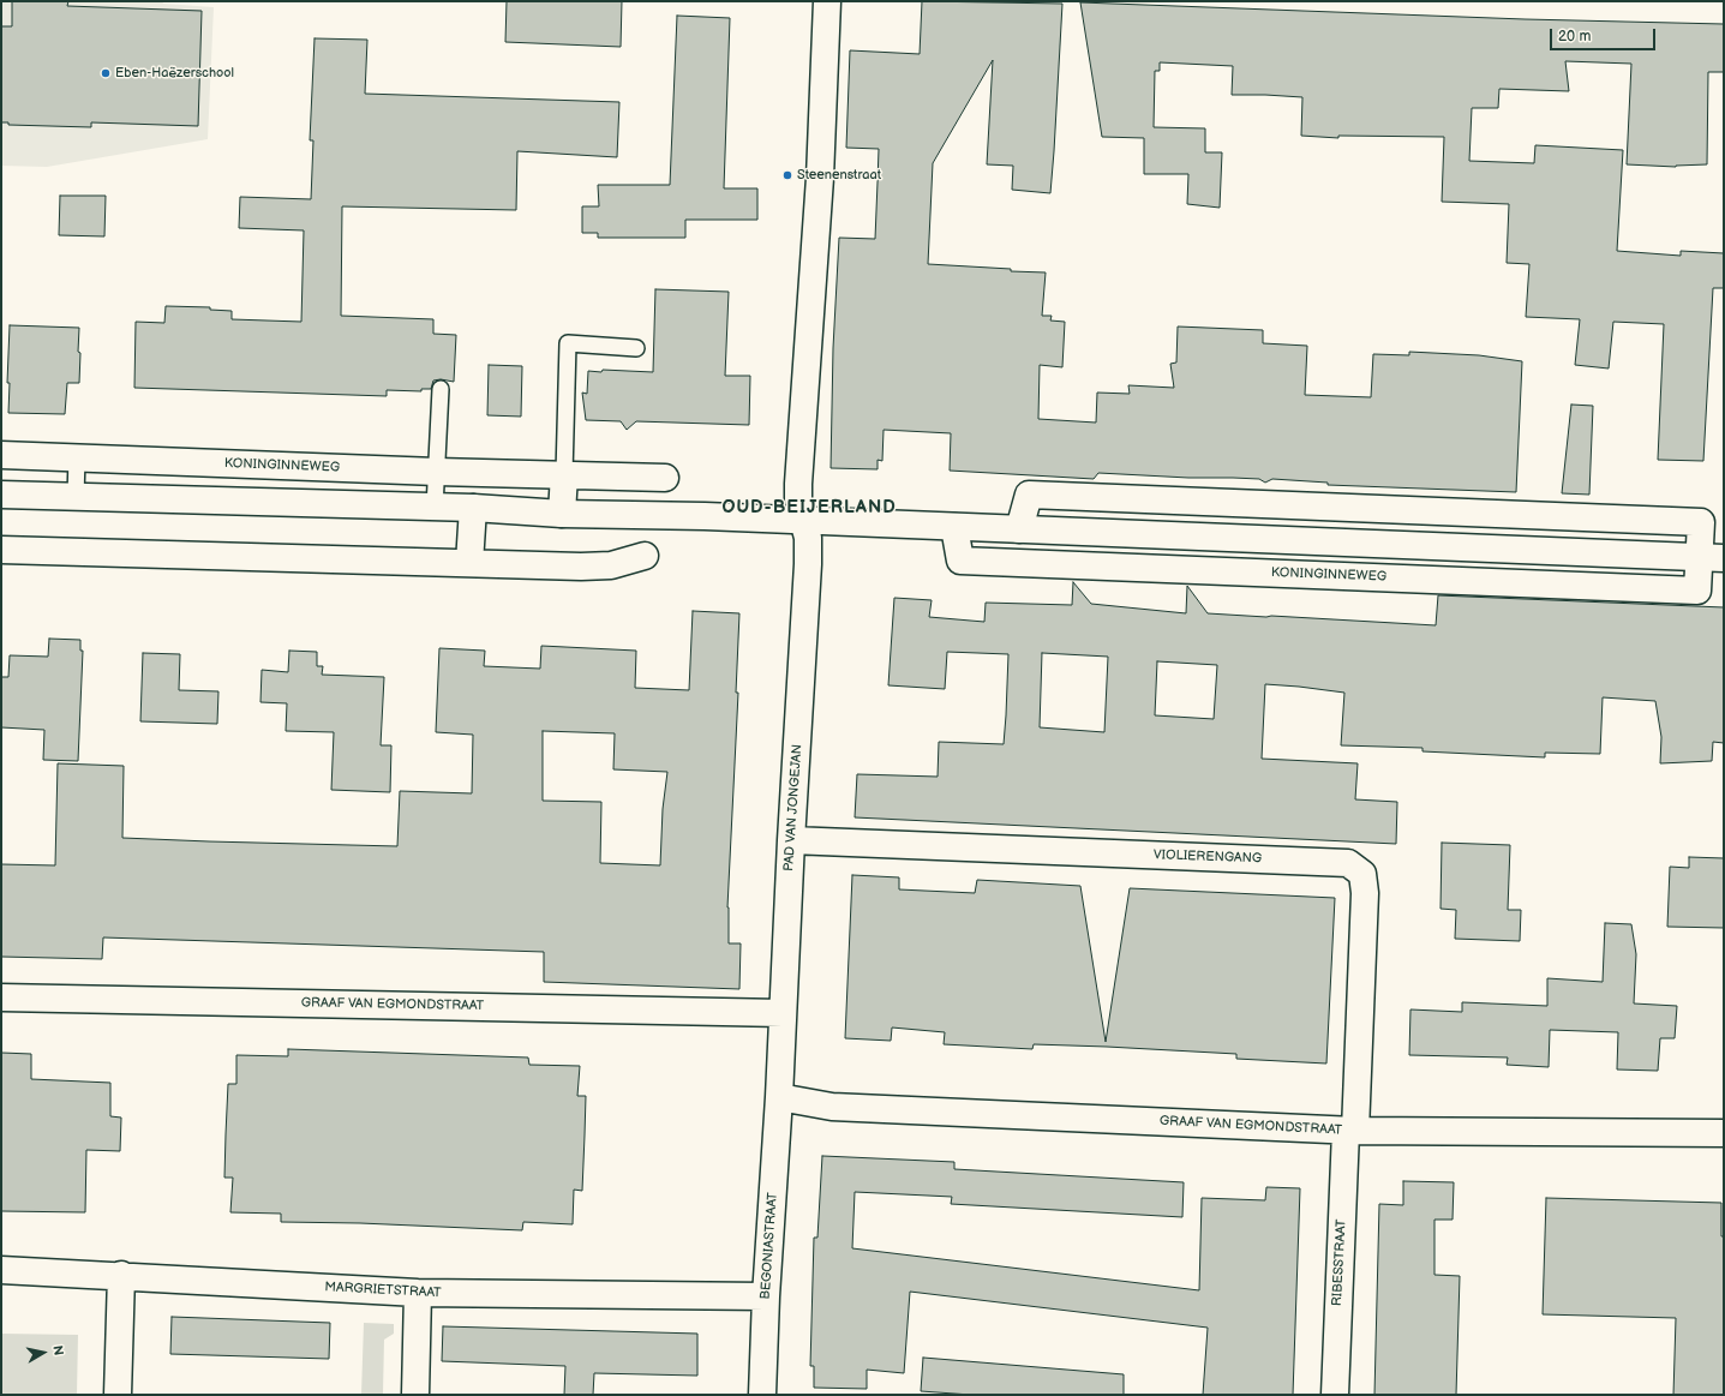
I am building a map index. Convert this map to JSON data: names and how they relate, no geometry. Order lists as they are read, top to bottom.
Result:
{
  "streets": {
    "street": [
      "KONINGINNEWEG",
      "PAD VAN JONGEJAN",
      "VIOLIERENGANG",
      "GRAAF VAN EGMONDSTRAAT",
      "BEGONIASTRAAT",
      "RIBESSTRAAT",
      "MARGRIETSTRAAT"
    ]
  },
  "crossings": [
    ["PAD VAN JONGEJAN", "VIOLIERENGANG"],
    ["PAD VAN JONGEJAN", "GRAAF VAN EGMONDSTRAAT"],
    ["PAD VAN JONGEJAN", "BEGONIASTRAAT"],
    ["VIOLIERENGANG", "GRAAF VAN EGMONDSTRAAT"],
    ["VIOLIERENGANG", "RIBESSTRAAT"],
    ["GRAAF VAN EGMONDSTRAAT", "BEGONIASTRAAT"],
    ["GRAAF VAN EGMONDSTRAAT", "RIBESSTRAAT"],
    ["BEGONIASTRAAT", "MARGRIETSTRAAT"]
  ],
  "districts": ["OUD-BEIJERLAND"],
  "places": ["Eben-Haëzerschool", "Steenenstraat"],
  "scale_bar": "20 m",
  "north": "right"
}
